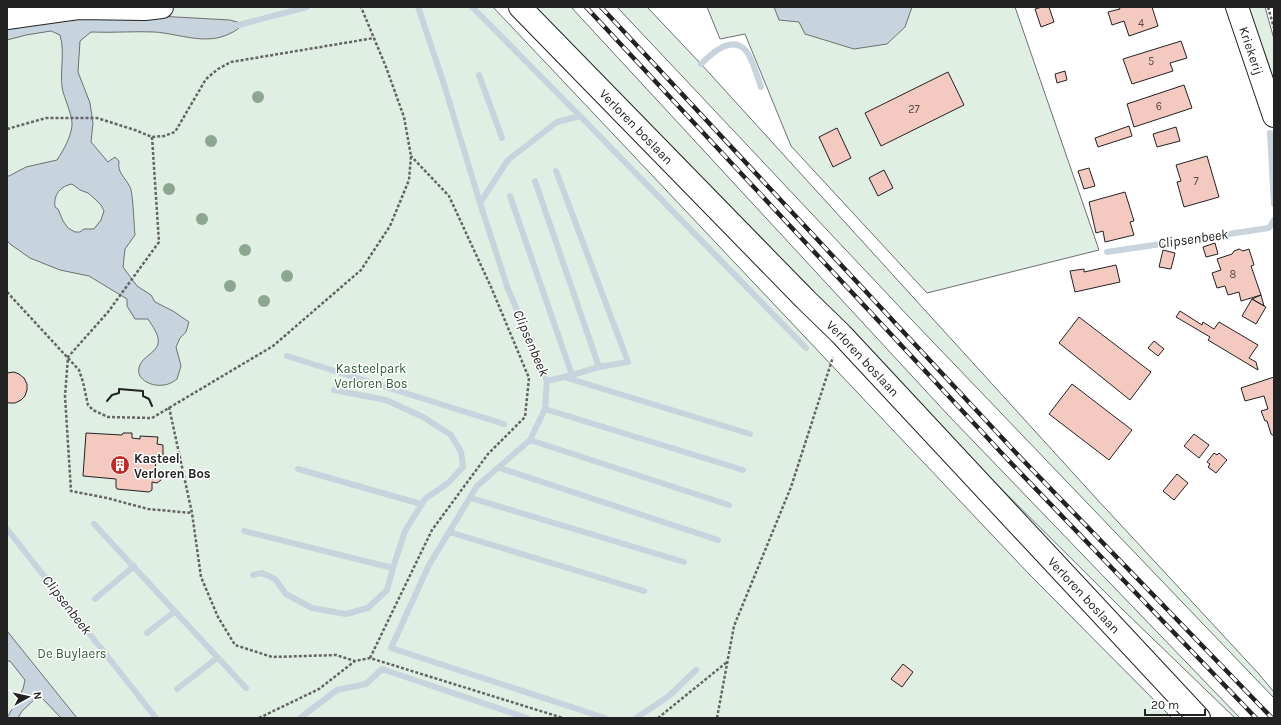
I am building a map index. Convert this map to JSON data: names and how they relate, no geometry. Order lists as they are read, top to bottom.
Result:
{
  "streets": {
    "street": ["Kriekerij", "Verloren boslaan"]
  },
  "water": ["Clipsenbeek"],
  "parks": ["Kasteelpark Verloren Bos", "De Buylaers"],
  "places": {
    "building": ["Kasteel Verloren Bos"]
  },
  "house_numbers": [
    "4",
    "5",
    "6",
    "27",
    "7",
    "8"
  ],
  "scale_bar": "20 m",
  "north": "right"
}
